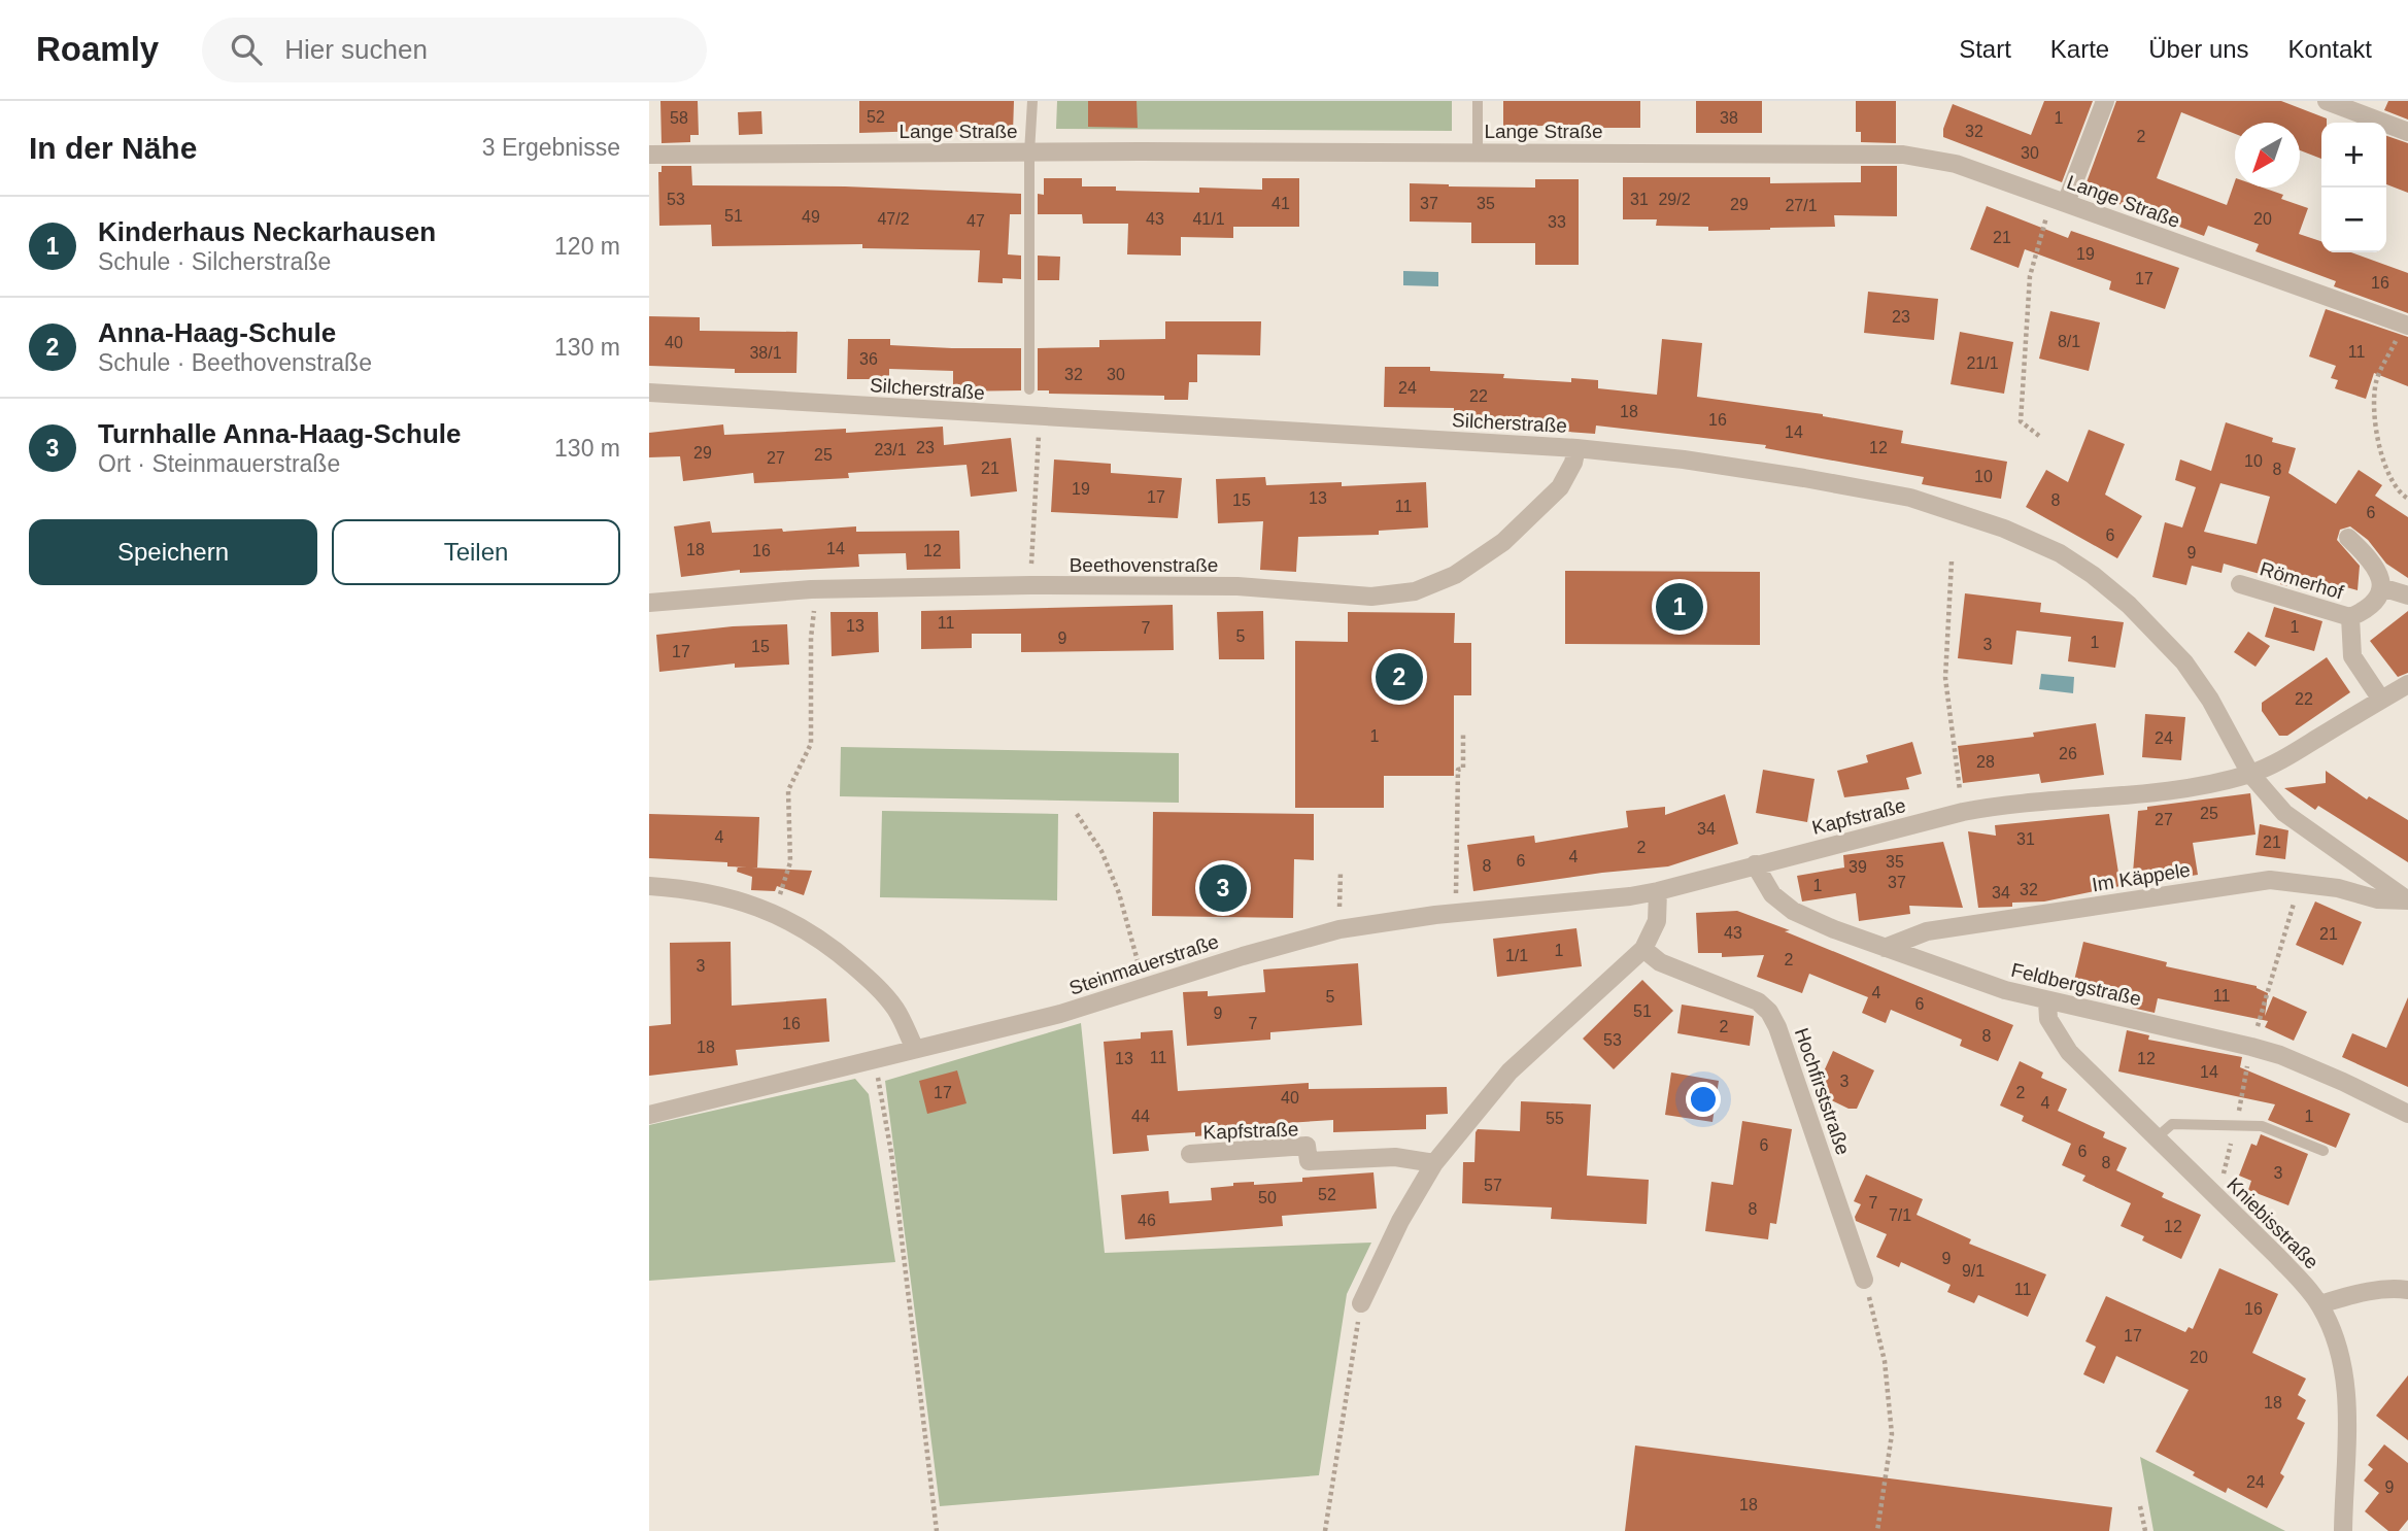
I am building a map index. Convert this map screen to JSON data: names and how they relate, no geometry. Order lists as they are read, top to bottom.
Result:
{
  "streets": {
    "street": [
      "Lange Straße",
      "Silcherstraße",
      "Beethovenstraße",
      "Römerhof",
      "Kapfstraße",
      "Im Käppele",
      "Steinmauerstraße",
      "Feldbergstraße",
      "Hochfirststraße",
      "Kniebisstraße"
    ]
  },
  "crossings": [
    ["Silcherstraße", "Beethovenstraße"],
    ["Silcherstraße", "Kapfstraße"],
    ["Silcherstraße", "Im Käppele"],
    ["Römerhof", "Kapfstraße"],
    ["Kapfstraße", "Im Käppele"],
    ["Kapfstraße", "Steinmauerstraße"],
    ["Kapfstraße", "Feldbergstraße"],
    ["Im Käppele", "Feldbergstraße"],
    ["Feldbergstraße", "Kniebisstraße"]
  ],
  "house_numbers": [
    "52",
    "58",
    "38",
    "1",
    "32",
    "2",
    "30",
    "53",
    "31",
    "29/2",
    "41",
    "37",
    "35",
    "29",
    "27/1",
    "51",
    "49",
    "47/2",
    "43",
    "41/1",
    "20",
    "47",
    "33",
    "21",
    "19",
    "17",
    "16",
    "23",
    "8/1",
    "40",
    "11",
    "38/1",
    "36",
    "21/1",
    "32",
    "30",
    "24",
    "22",
    "18",
    "16",
    "14",
    "23",
    "12",
    "23/1",
    "29",
    "25",
    "27",
    "10",
    "21",
    "8",
    "10",
    "19",
    "17",
    "13",
    "15",
    "8",
    "11",
    "6",
    "6",
    "14",
    "18",
    "16",
    "12",
    "9",
    "11",
    "13",
    "1",
    "7",
    "5",
    "9",
    "1",
    "3",
    "15",
    "17",
    "22",
    "1",
    "24",
    "26",
    "28",
    "25",
    "27",
    "34",
    "4",
    "31",
    "21",
    "2",
    "4",
    "6",
    "35",
    "8",
    "39",
    "37",
    "1",
    "32",
    "34",
    "43",
    "21",
    "1",
    "1/1",
    "2",
    "3",
    "4",
    "11",
    "5",
    "6",
    "51",
    "9",
    "16",
    "7",
    "2",
    "8",
    "53",
    "18",
    "11",
    "13",
    "12",
    "14",
    "3",
    "17",
    "2",
    "40",
    "4",
    "44",
    "1",
    "55",
    "6",
    "6",
    "8",
    "3",
    "57",
    "52",
    "50",
    "7",
    "8",
    "7/1",
    "46",
    "12",
    "9",
    "9/1",
    "11",
    "16",
    "17",
    "20",
    "18",
    "24",
    "9",
    "18"
  ],
  "north": "bottom left",
  "page": {
    "header": "Roamly",
    "search": "Hier suchen",
    "nav": [
      "Start",
      "Karte",
      "Über uns",
      "Kontakt"
    ],
    "heading": ["In der Nähe", "3 Ergebnisse"],
    "map_buttons": ["+", "−"],
    "list": [
      {
        "mark": "1",
        "name": "Kinderhaus Neckarhausen",
        "note": "Schule · Silcherstraße",
        "value": "120 m"
      },
      {
        "mark": "2",
        "name": "Anna-Haag-Schule",
        "note": "Schule · Beethovenstraße",
        "value": "130 m"
      },
      {
        "mark": "3",
        "name": "Turnhalle Anna-Haag-Schule",
        "note": "Ort · Steinmauerstraße",
        "value": "130 m"
      }
    ],
    "buttons": ["Speichern", "Teilen"],
    "pins": ["1", "2", "3"]
  }
}
